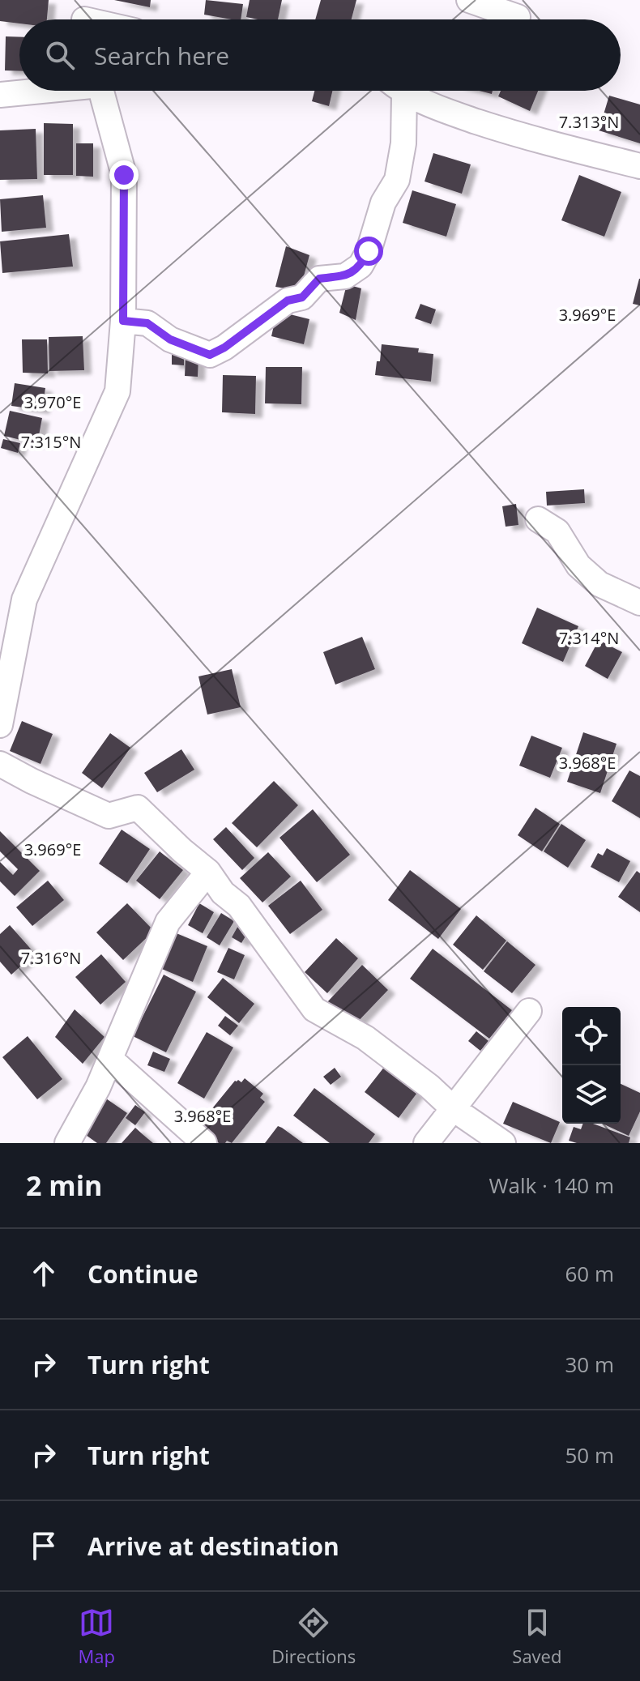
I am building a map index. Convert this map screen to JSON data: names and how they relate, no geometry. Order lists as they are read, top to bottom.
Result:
{
  "page": {
    "search": "Search here",
    "heading": ["2 min", "Walk · 140 m"],
    "list": [
      ["Continue", "60 m"],
      ["Turn right", "30 m"],
      ["Turn right", "50 m"],
      "Arrive at destination"
    ],
    "nav": ["Map", "Directions", "Saved"]
  },
  "coordinates": [
    "7.313°N",
    "3.969°E",
    "3.970°E",
    "7.315°N",
    "7.314°N",
    "3.968°E",
    "7.316°N"
  ]
}
